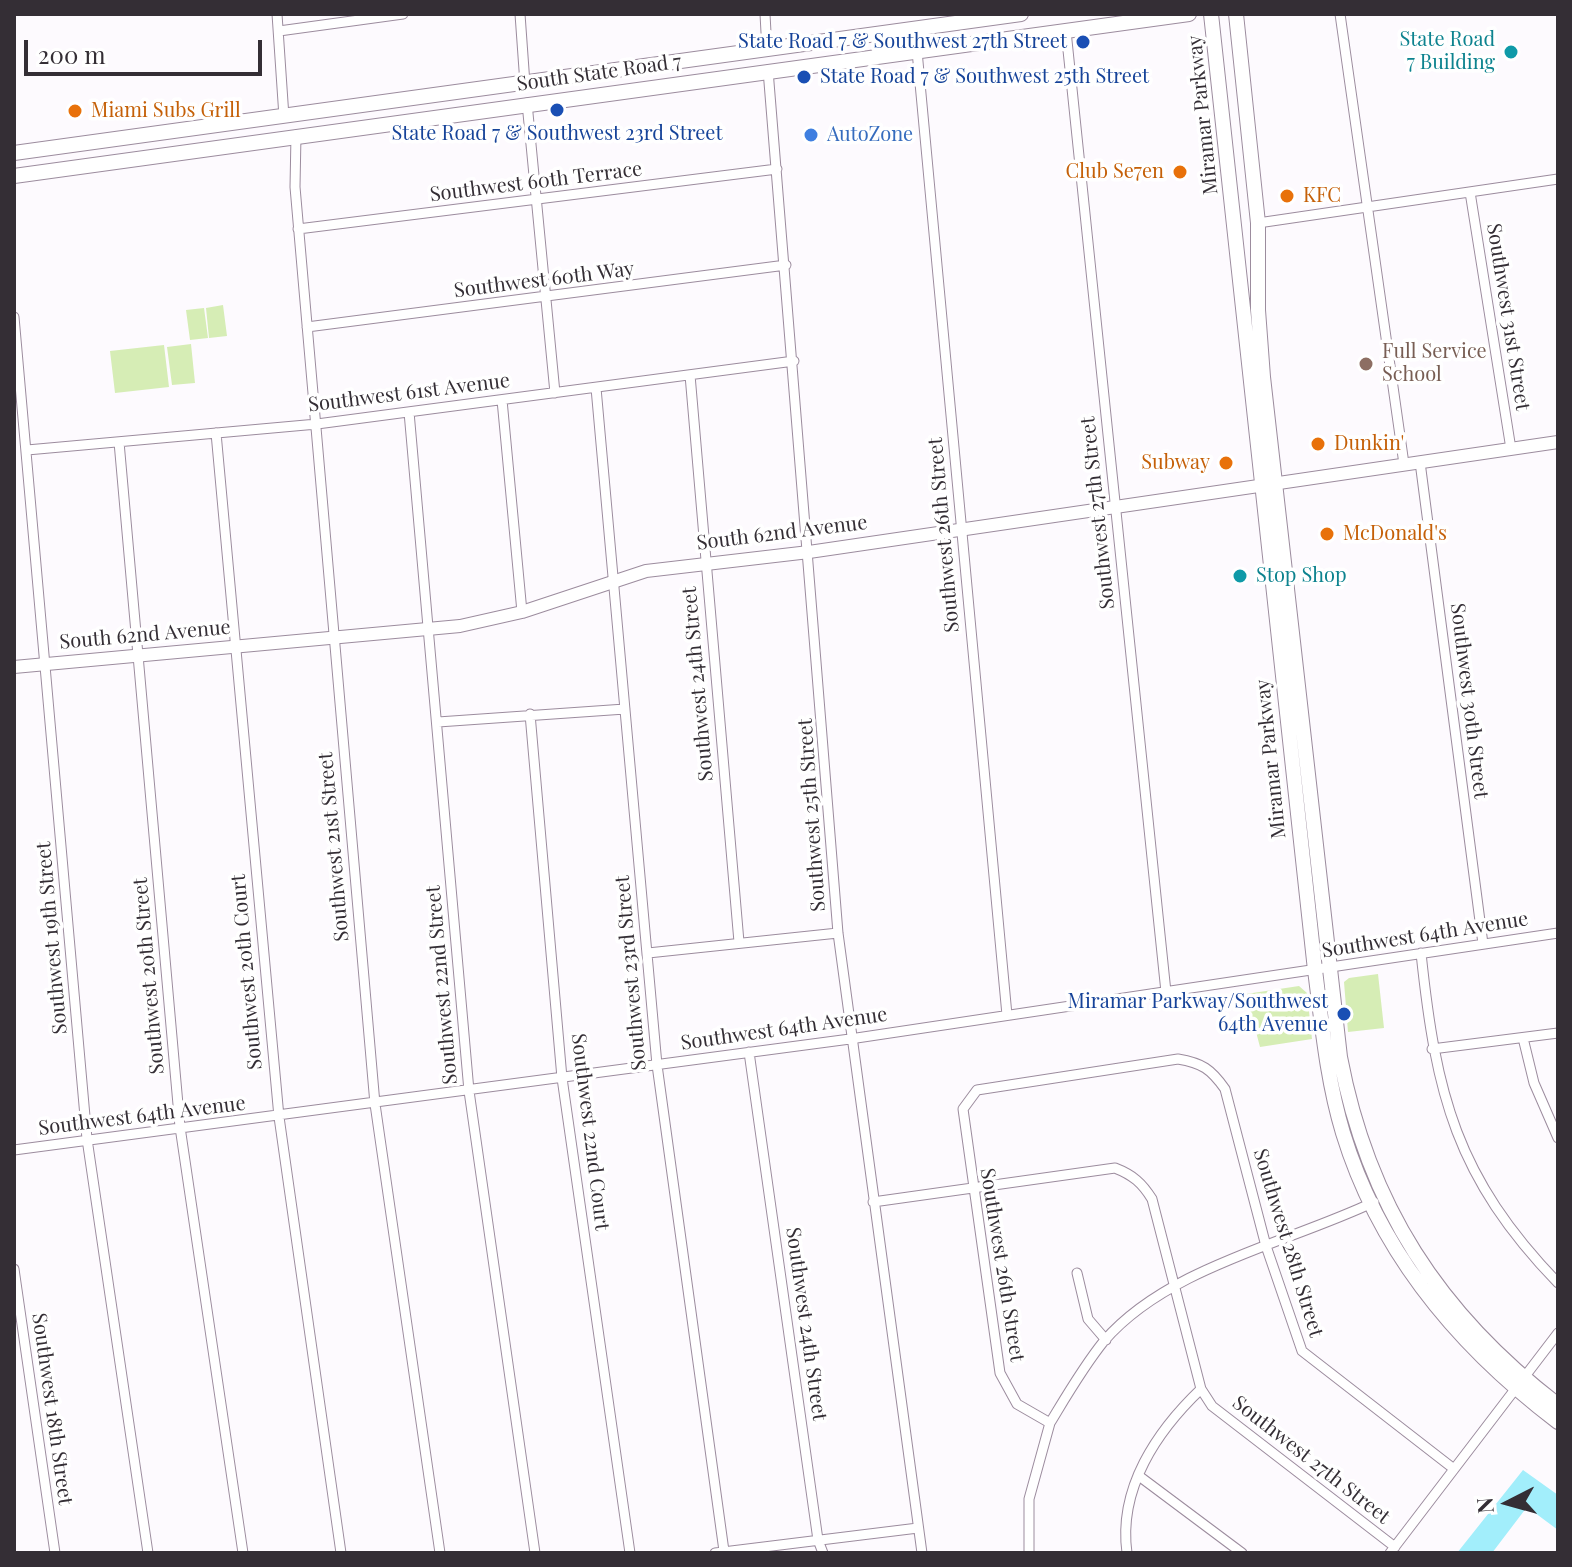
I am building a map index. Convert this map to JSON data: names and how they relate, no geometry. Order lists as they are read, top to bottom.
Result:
{
  "streets": {
    "main road": ["South State Road 7", "Miramar Parkway"],
    "street": [
      "Southwest 60th Terrace",
      "Southwest 60th Way",
      "Southwest 31st Street",
      "Southwest 61st Avenue",
      "Southwest 27th Street",
      "South 62nd Avenue",
      "Southwest 26th Street",
      "Southwest 24th Street",
      "Southwest 30th Street",
      "Southwest 25th Street",
      "Southwest 21st Street",
      "Southwest 64th Avenue",
      "Southwest 19th Street",
      "Southwest 20th Court",
      "Southwest 23rd Street",
      "Southwest 20th Street",
      "Southwest 22nd Street",
      "Southwest 22nd Court",
      "Southwest 28th Street",
      "Southwest 18th Street"
    ]
  },
  "crossings": [
    ["South State Road 7", "Southwest 27th Street"],
    ["South State Road 7", "Southwest 26th Street"],
    ["South State Road 7", "Southwest 25th Street"],
    ["South State Road 7", "Southwest 21st Street"],
    ["Miramar Parkway", "South 62nd Avenue"],
    ["Miramar Parkway", "Southwest 64th Avenue"],
    ["Southwest 60th Terrace", "Southwest 25th Street"],
    ["Southwest 60th Terrace", "Southwest 21st Street"],
    ["Southwest 60th Way", "Southwest 25th Street"],
    ["Southwest 60th Way", "Southwest 21st Street"],
    ["Southwest 31st Street", "South 62nd Avenue"],
    ["Southwest 61st Avenue", "Southwest 24th Street"],
    ["Southwest 61st Avenue", "Southwest 25th Street"],
    ["Southwest 61st Avenue", "Southwest 21st Street"],
    ["Southwest 61st Avenue", "Southwest 19th Street"],
    ["Southwest 61st Avenue", "Southwest 20th Court"],
    ["Southwest 61st Avenue", "Southwest 23rd Street"],
    ["Southwest 61st Avenue", "Southwest 20th Street"],
    ["Southwest 61st Avenue", "Southwest 22nd Street"],
    ["Southwest 27th Street", "South 62nd Avenue"],
    ["Southwest 27th Street", "Southwest 26th Street"],
    ["Southwest 27th Street", "Southwest 64th Avenue"],
    ["South 62nd Avenue", "Southwest 26th Street"],
    ["South 62nd Avenue", "Southwest 24th Street"],
    ["South 62nd Avenue", "Southwest 30th Street"],
    ["South 62nd Avenue", "Southwest 25th Street"],
    ["South 62nd Avenue", "Southwest 21st Street"],
    ["South 62nd Avenue", "Southwest 19th Street"],
    ["South 62nd Avenue", "Southwest 20th Court"],
    ["South 62nd Avenue", "Southwest 23rd Street"],
    ["South 62nd Avenue", "Southwest 20th Street"],
    ["South 62nd Avenue", "Southwest 22nd Street"],
    ["Southwest 26th Street", "Southwest 64th Avenue"],
    ["Southwest 26th Street", "Southwest 28th Street"],
    ["Southwest 24th Street", "Southwest 64th Avenue"],
    ["Southwest 30th Street", "Southwest 64th Avenue"],
    ["Southwest 25th Street", "Southwest 64th Avenue"],
    ["Southwest 21st Street", "Southwest 64th Avenue"],
    ["Southwest 64th Avenue", "Southwest 19th Street"],
    ["Southwest 64th Avenue", "Southwest 20th Court"],
    ["Southwest 64th Avenue", "Southwest 23rd Street"],
    ["Southwest 64th Avenue", "Southwest 20th Street"],
    ["Southwest 64th Avenue", "Southwest 22nd Street"],
    ["Southwest 64th Avenue", "Southwest 22nd Court"]
  ],
  "places": [
    "State Road 7 & Southwest 27th Street",
    "State Road 7 Building",
    "State Road 7 & Southwest 25th Street",
    "State Road 7 & Southwest 23rd Street",
    "Miami Subs Grill",
    "AutoZone",
    "Club Se7en",
    "KFC",
    "Full Service School",
    "Dunkin'",
    "Subway",
    "McDonald's",
    "Stop Shop",
    "Miramar Parkway/Southwest 64th Avenue"
  ],
  "scale_bar": "200 m",
  "north": "left"
}
